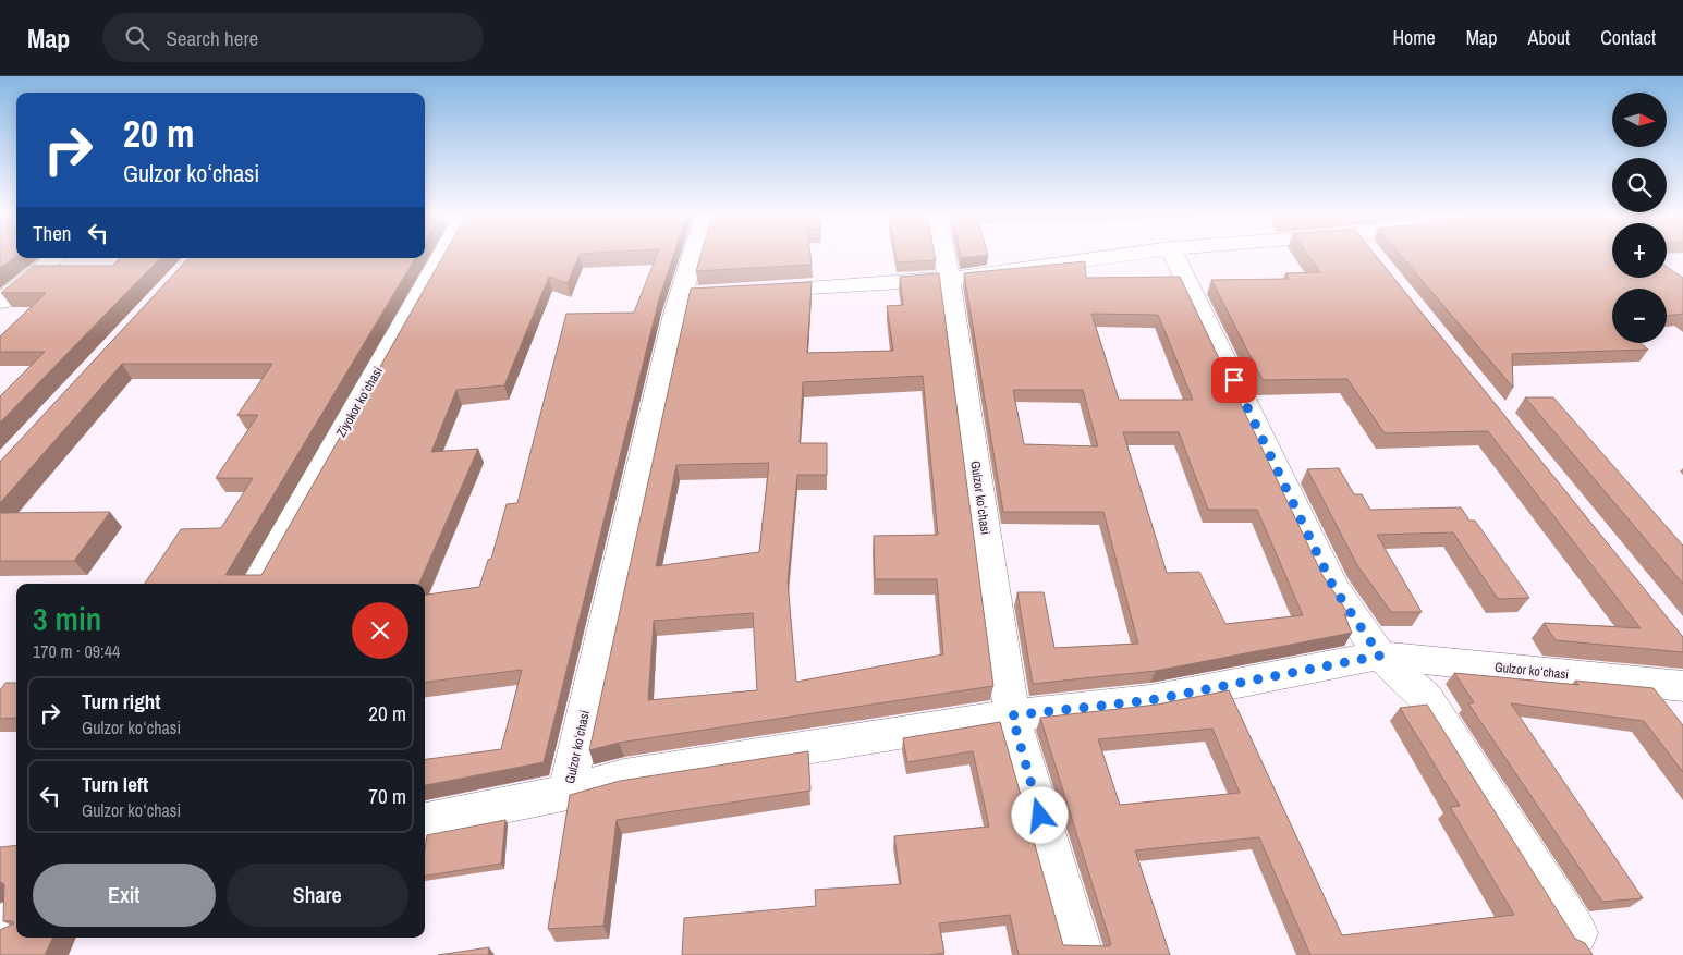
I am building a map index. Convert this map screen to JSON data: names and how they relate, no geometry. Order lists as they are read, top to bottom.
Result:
{
  "streets": {
    "street": ["Ziyokor koʻchasi", "Gulzor koʻchasi"]
  },
  "north": "right",
  "page": {
    "header": "Map",
    "search": "Search here",
    "nav": [
      "Home",
      "Map",
      "About",
      "Contact"
    ],
    "map_buttons": ["+", "−"],
    "turn": ["20 m", "Gulzor koʻchasi"],
    "then": "Then",
    "heading": ["3 min", "170 m · 09:44"],
    "list": [
      {
        "name": "Turn right",
        "note": "Gulzor koʻchasi",
        "value": "20 m"
      },
      {
        "name": "Turn left",
        "note": "Gulzor koʻchasi",
        "value": "70 m"
      }
    ],
    "buttons": ["Exit", "Share"]
  }
}
